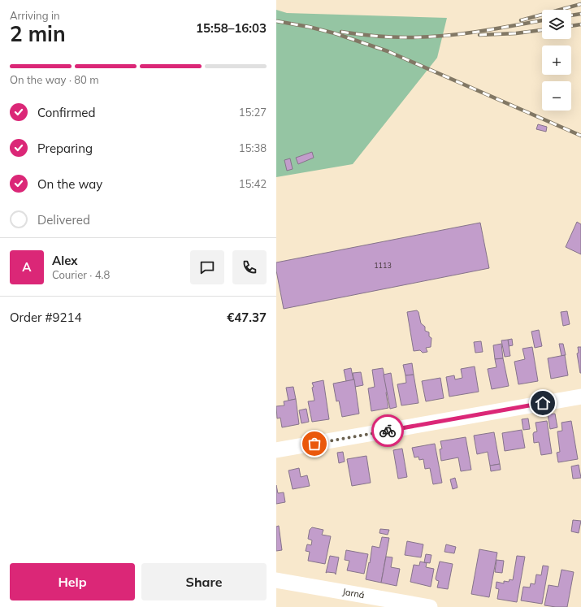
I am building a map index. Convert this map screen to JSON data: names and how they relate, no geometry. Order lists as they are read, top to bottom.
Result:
{
  "streets": {
    "street": ["Jarná"]
  },
  "house_numbers": ["1113"],
  "page": {
    "heading": ["2 min", "Arriving in", "15:58–16:03"],
    "panel": [
      "Alex",
      "Courier · 4.8",
      "Order #9214",
      "€47.37"
    ],
    "map_buttons": ["+", "−"],
    "bar": "On the way · 80 m",
    "list": [
      ["Confirmed", "15:27"],
      ["Preparing", "15:38"],
      ["On the way", "15:42"],
      "Delivered"
    ],
    "round": "A",
    "buttons": ["Help", "Share"]
  }
}
